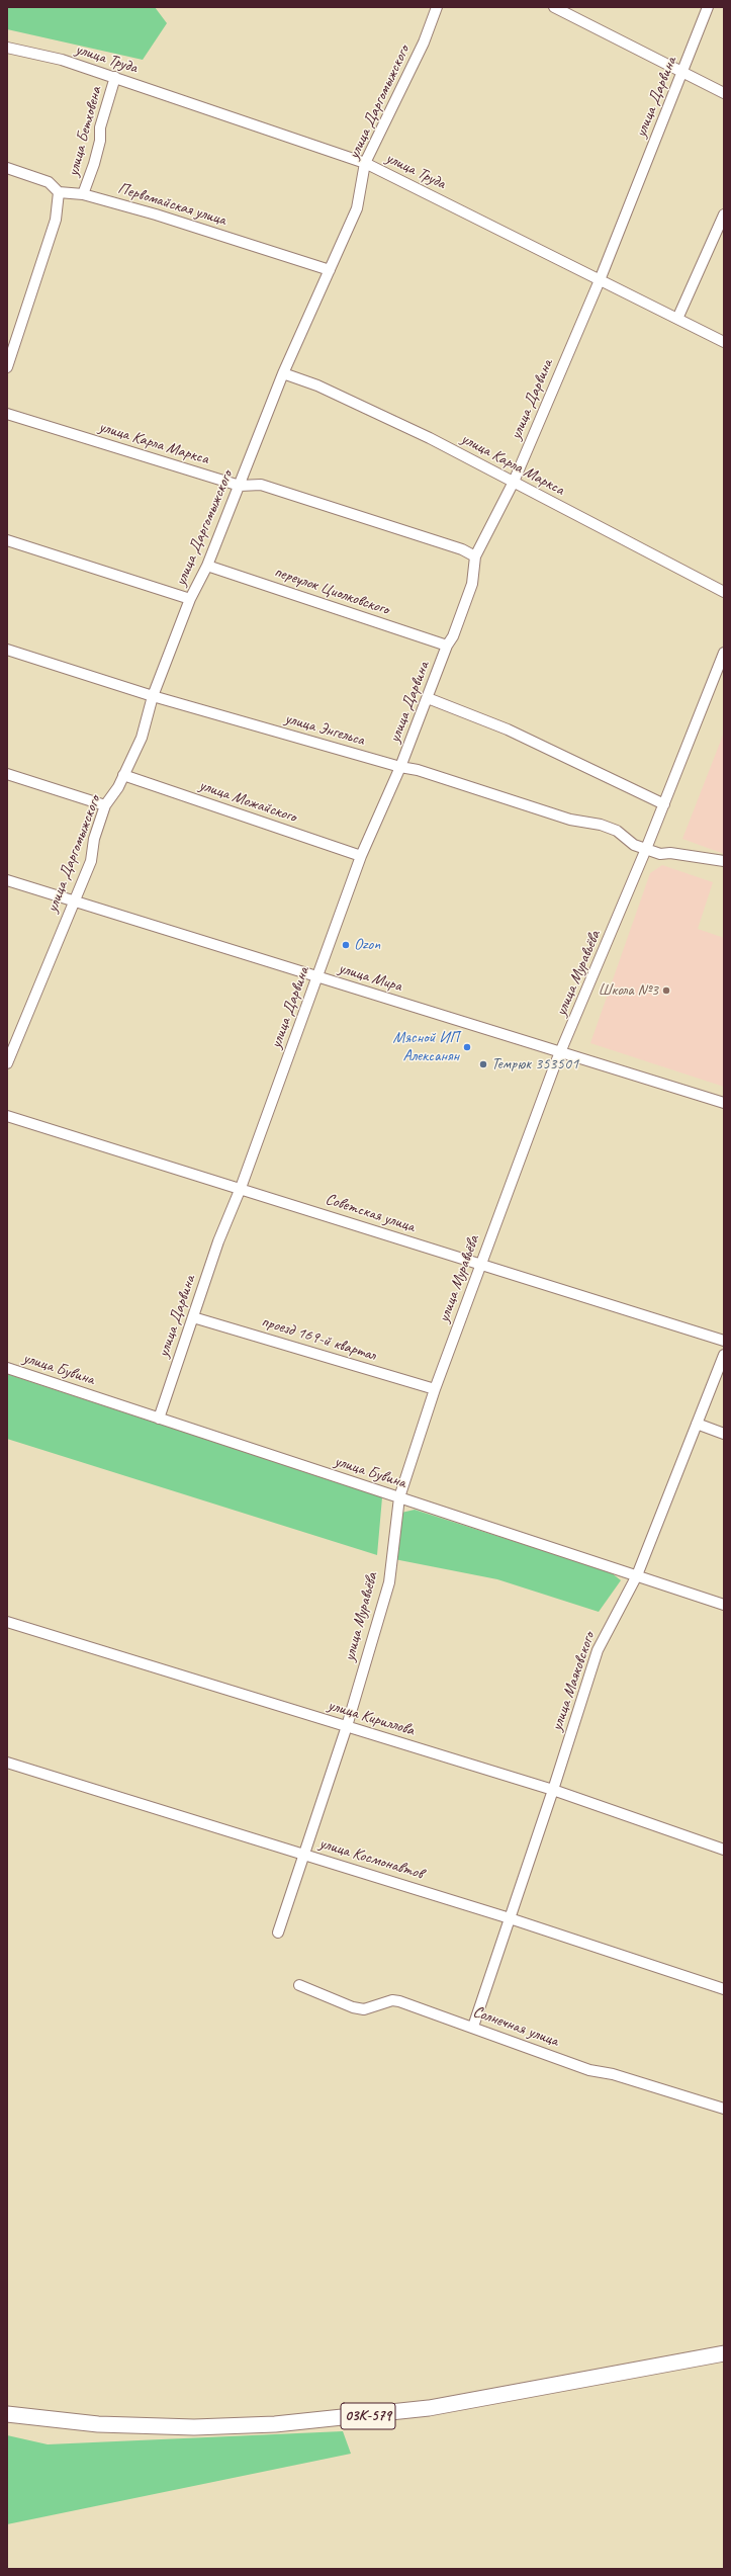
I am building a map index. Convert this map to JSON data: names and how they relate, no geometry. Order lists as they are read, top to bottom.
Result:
{
  "streets": {
    "main road": ["03К-579"],
    "street": [
      "улица Труда",
      "улица Дарвина",
      "улица Даргомыжского",
      "улица Бетховена",
      "Первомайская улица",
      "улица Карла Маркса",
      "переулок Циолковского",
      "улица Энгельса",
      "улица Можайского",
      "улица Муравьёва",
      "улица Мира",
      "Советская улица",
      "проезд 169-й квартал",
      "улица Бувина",
      "улица Маяковского",
      "улица Кириллова",
      "улица Космонавтов",
      "Солнечная улица"
    ]
  },
  "crossings": [
    ["улица Труда", "улица Дарвина"],
    ["улица Труда", "улица Даргомыжского"],
    ["улица Труда", "улица Бетховена"],
    ["улица Дарвина", "улица Карла Маркса"],
    ["улица Дарвина", "переулок Циолковского"],
    ["улица Дарвина", "улица Энгельса"],
    ["улица Дарвина", "улица Можайского"],
    ["улица Дарвина", "улица Мира"],
    ["улица Дарвина", "Советская улица"],
    ["улица Дарвина", "проезд 169-й квартал"],
    ["улица Дарвина", "улица Бувина"],
    ["улица Даргомыжского", "Первомайская улица"],
    ["улица Даргомыжского", "улица Карла Маркса"],
    ["улица Даргомыжского", "переулок Циолковского"],
    ["улица Даргомыжского", "улица Энгельса"],
    ["улица Даргомыжского", "улица Можайского"],
    ["улица Даргомыжского", "улица Мира"],
    ["улица Бетховена", "Первомайская улица"],
    ["улица Энгельса", "улица Муравьёва"],
    ["улица Муравьёва", "улица Мира"],
    ["улица Муравьёва", "Советская улица"],
    ["улица Муравьёва", "проезд 169-й квартал"],
    ["улица Муравьёва", "улица Бувина"],
    ["улица Муравьёва", "улица Кириллова"],
    ["улица Муравьёва", "улица Космонавтов"],
    ["улица Бувина", "улица Маяковского"],
    ["улица Маяковского", "улица Кириллова"],
    ["улица Маяковского", "улица Космонавтов"],
    ["улица Маяковского", "Солнечная улица"]
  ],
  "places": [
    "Ozon",
    "Школа №3",
    "Мясной ИП Алексанян",
    "Темрюк 353501"
  ]
}
